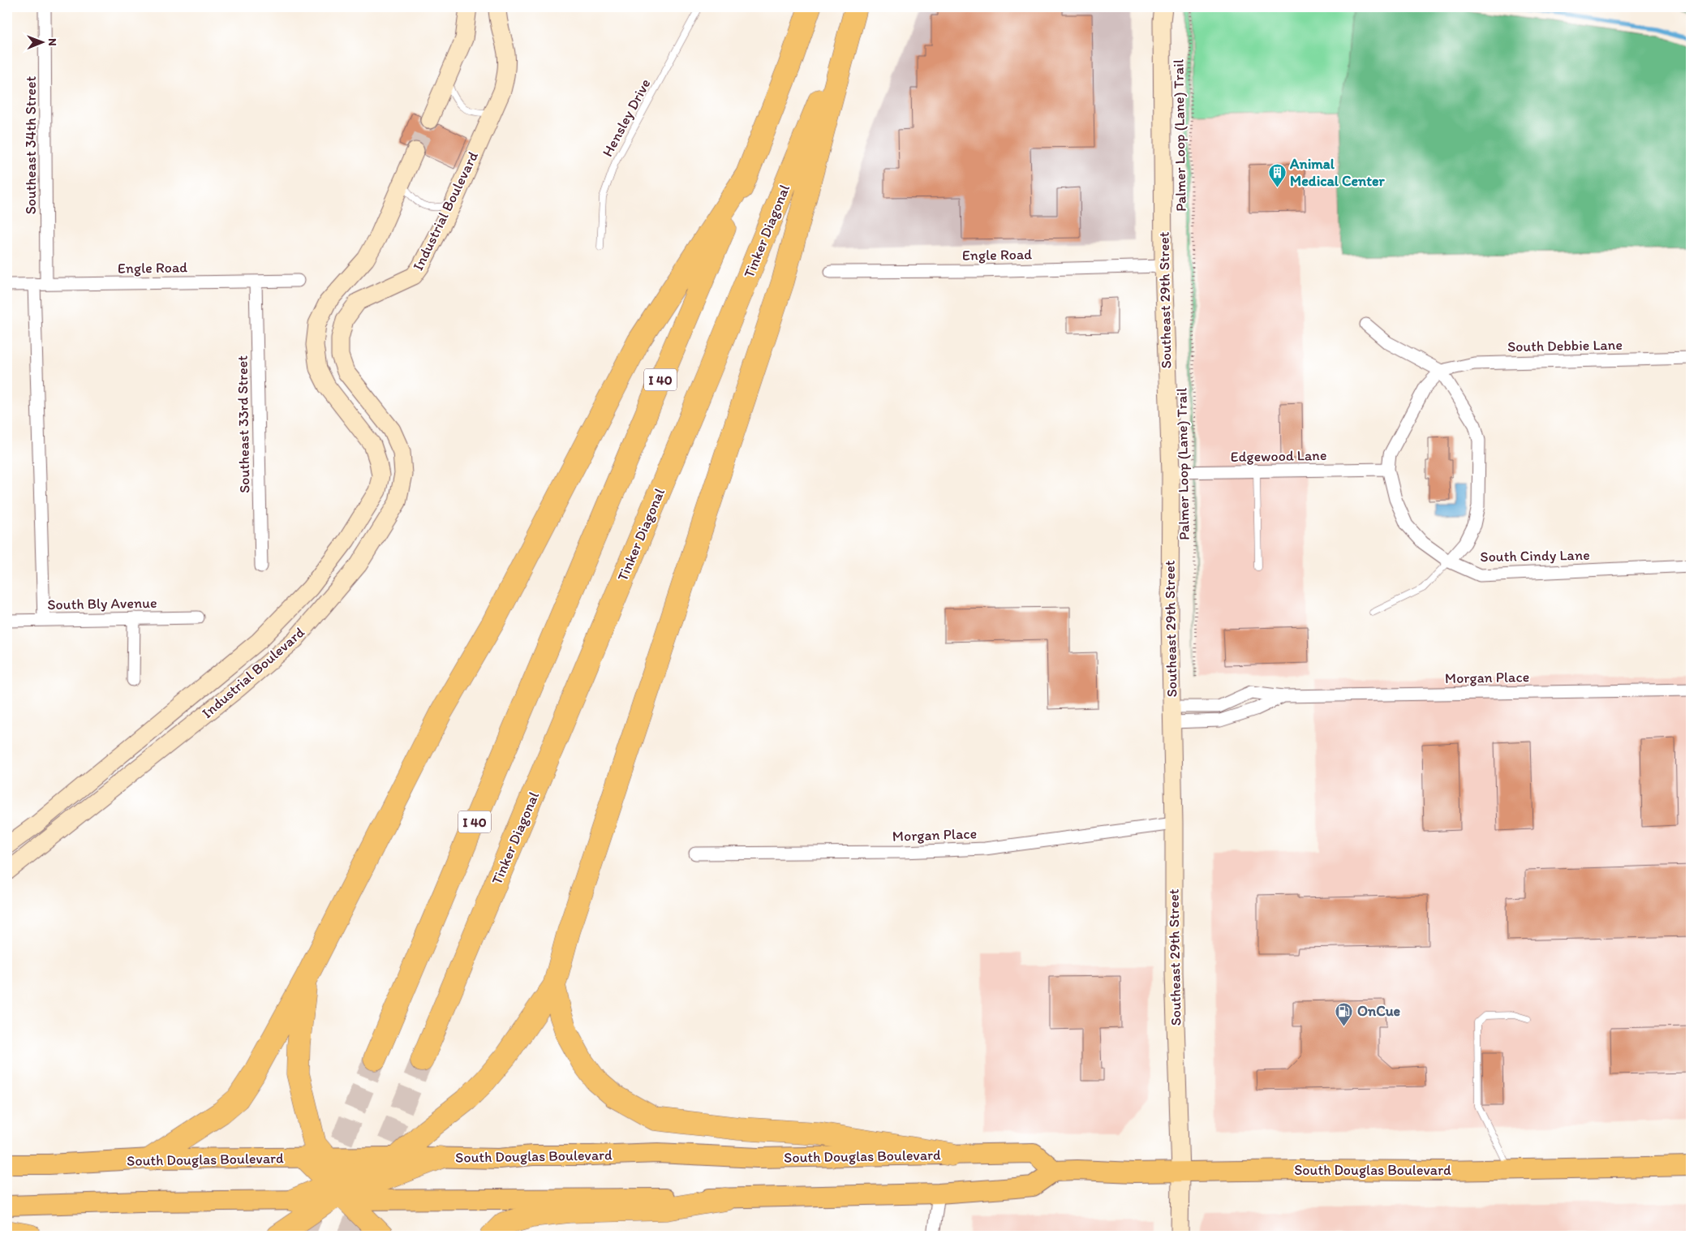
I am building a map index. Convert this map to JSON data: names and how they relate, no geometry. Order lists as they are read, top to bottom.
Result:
{
  "streets": {
    "highway": ["Tinker Diagonal", "I 40"],
    "main road": ["Industrial Boulevard", "Southeast 29th Street", "South Douglas Boulevard"],
    "street": [
      "Southeast 34th Street",
      "Engle Road",
      "South Debbie Lane",
      "Southeast 33rd Street",
      "Edgewood Lane",
      "South Cindy Lane",
      "South Bly Avenue",
      "Morgan Place"
    ],
    "lane": ["Hensley Drive"],
    "path": ["Palmer Loop (Lane) Trail"]
  },
  "crossings": [
    ["Southeast 34th Street", "Engle Road"],
    ["Southeast 34th Street", "South Bly Avenue"],
    ["Engle Road", "Southeast 29th Street"],
    ["Engle Road", "Southeast 33rd Street"],
    ["Southeast 29th Street", "Edgewood Lane"],
    ["Southeast 29th Street", "Morgan Place"],
    ["Southeast 29th Street", "South Douglas Boulevard"],
    ["Edgewood Lane", "South Cindy Lane"]
  ],
  "places": {
    "building": ["Animal Medical Center"],
    "fuel station": ["OnCue"]
  },
  "north": "right"
}
